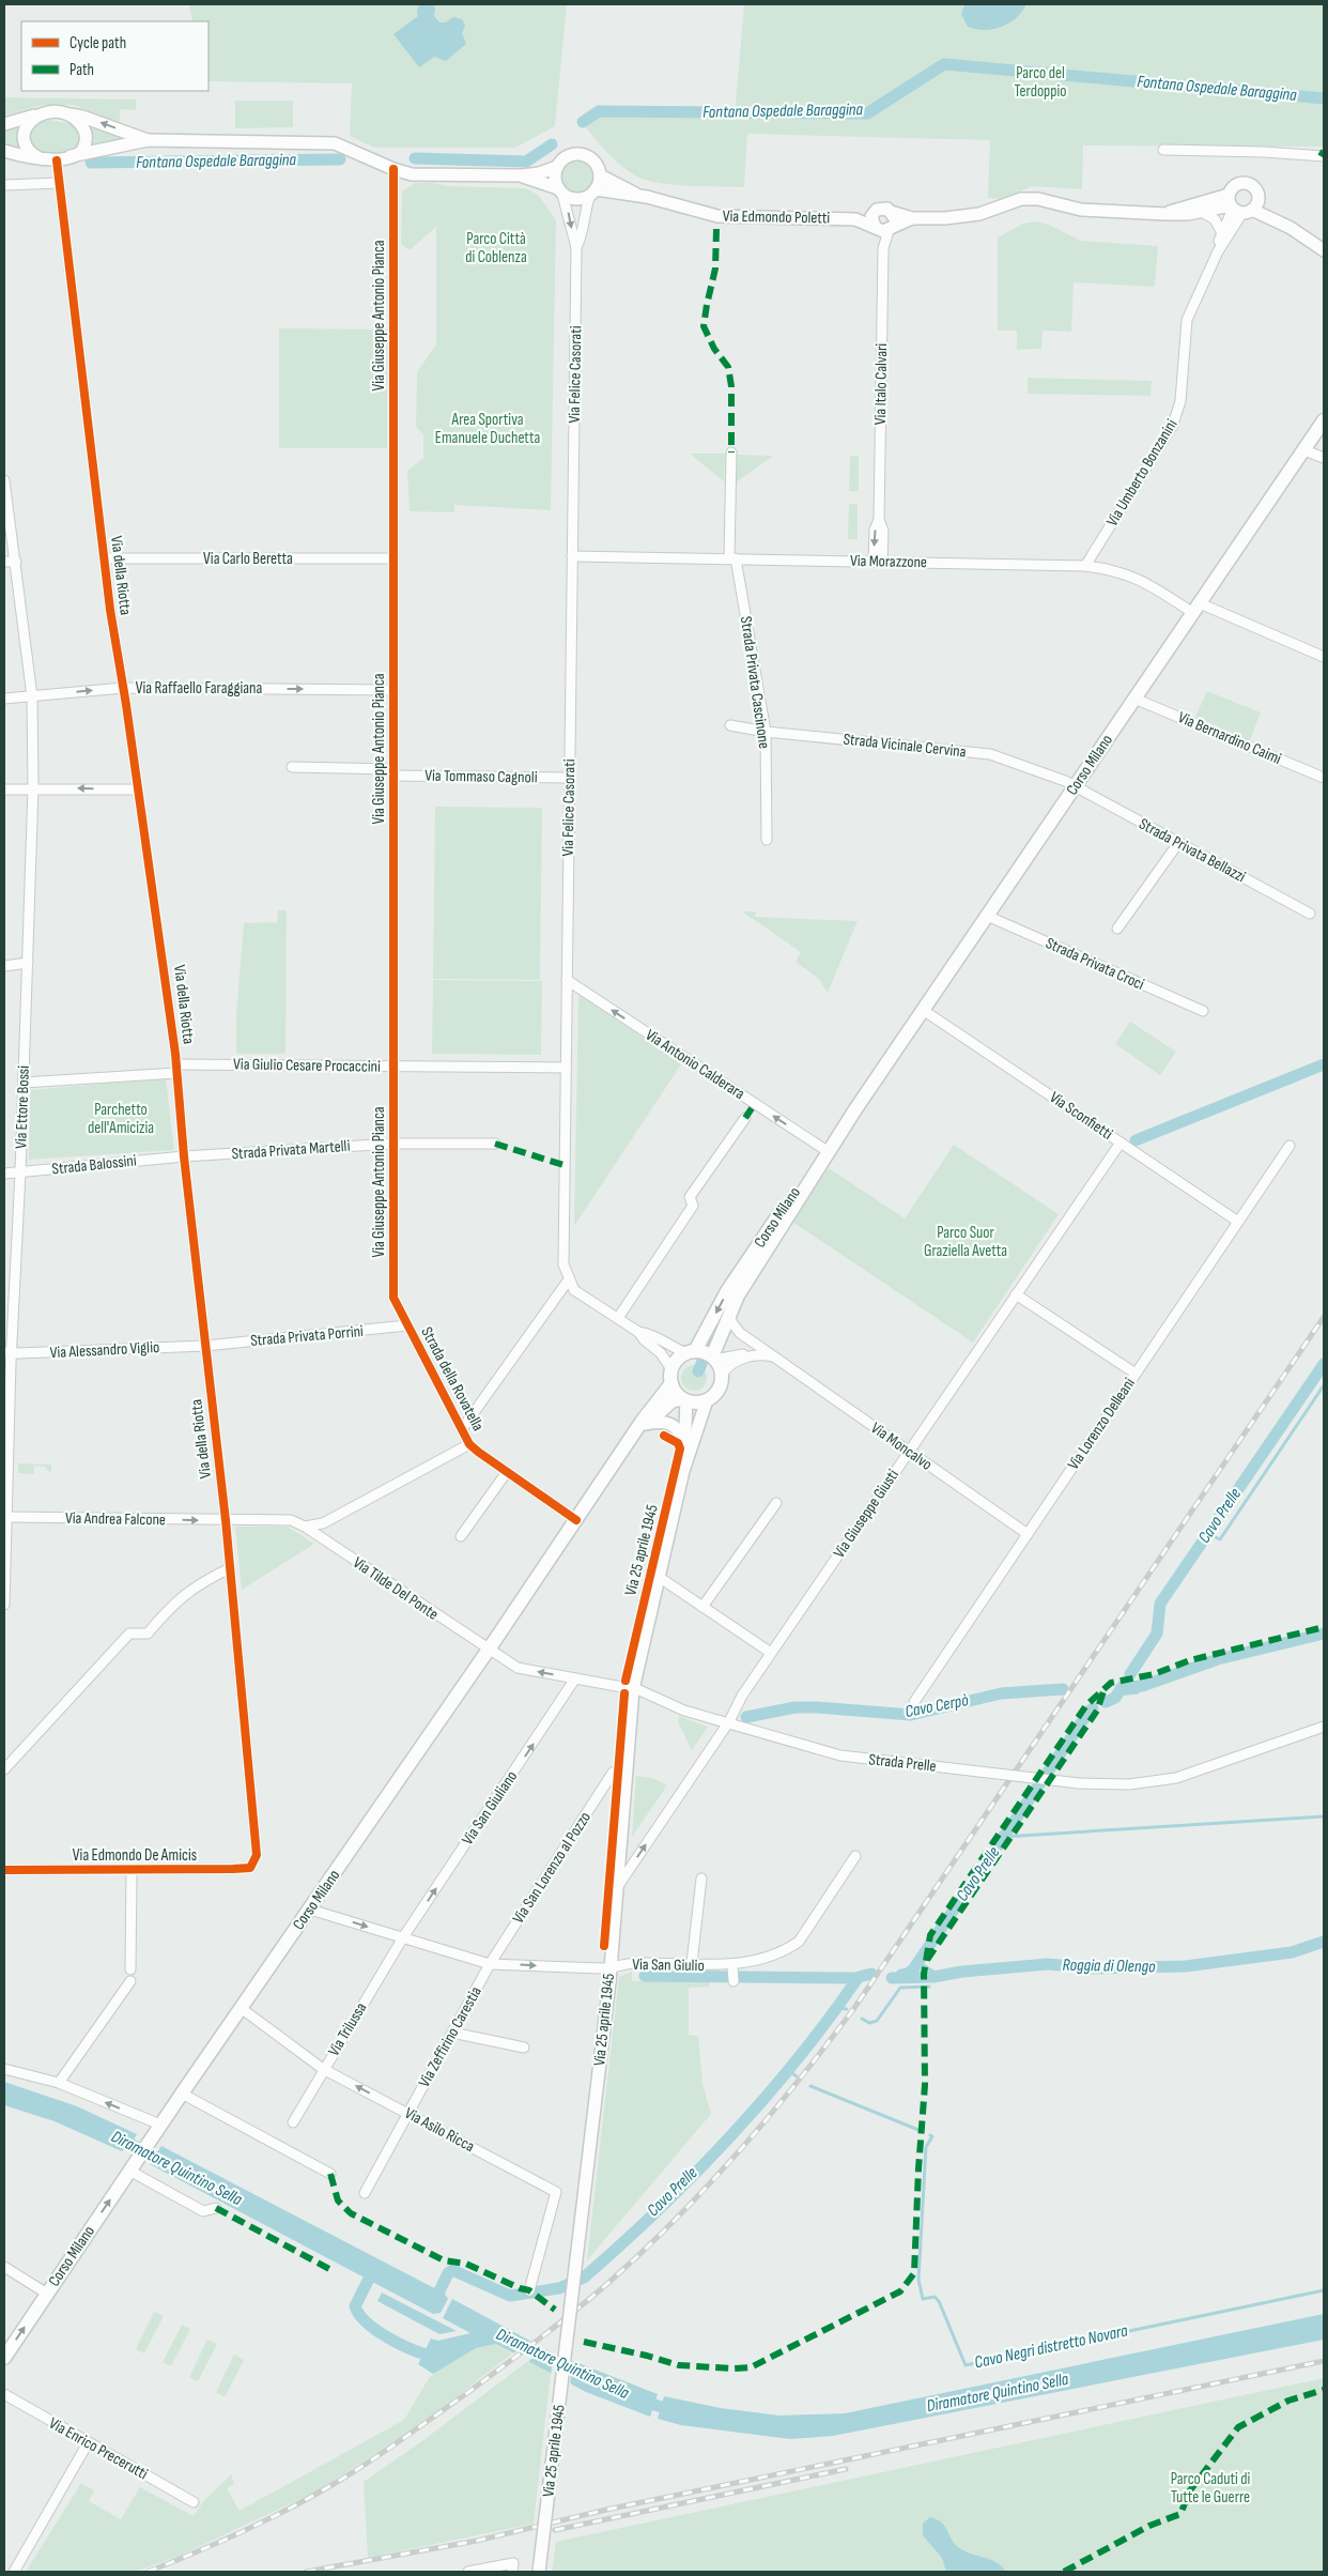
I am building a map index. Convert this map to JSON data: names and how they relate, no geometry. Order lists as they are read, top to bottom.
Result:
{
  "streets": {
    "main road": ["Corso Milano"],
    "street": [
      "Via Edmondo Poletti",
      "Via Giuseppe Antonio Pianca",
      "Via Felice Casorati",
      "Via Italo Calvari",
      "Via Umberto Bonzanini",
      "Via Carlo Beretta",
      "Via Morazzone",
      "Via della Riotta",
      "Strada Privata Cascinone",
      "Via Raffaello Faraggiana",
      "Via Bernardino Caimi",
      "Strada Vicinale Cervina",
      "Via Tommaso Cagnoli",
      "Strada Privata Bellazzi",
      "Strada Privata Croci",
      "Via Antonio Calderara",
      "Via Giulio Cesare Procaccini",
      "Via Ettore Bossi",
      "Via Sconfietti",
      "Strada Privata Martelli",
      "Strada Balossini",
      "Strada Privata Porrini",
      "Via Alessandro Viglio",
      "Strada della Rovatella",
      "Via Lorenzo Delleani",
      "Via Moncalvo",
      "Via Giuseppe Giusti",
      "Via Andrea Falcone",
      "Via 25 aprile 1945",
      "Via Tilde Del Ponte",
      "Strada Prelle",
      "Via San Giuliano",
      "Via Edmondo De Amicis",
      "Via San Lorenzo al Pozzo",
      "Via San Giulio",
      "Via Trilussa",
      "Via Zeffirino Carestia",
      "Via Asilo Ricca",
      "Via Enrico Precerutti"
    ]
  },
  "crossings": [
    ["Via Edmondo Poletti", "Via Italo Calvari"],
    ["Via Edmondo Poletti", "Via Umberto Bonzanini"],
    ["Via Giuseppe Antonio Pianca", "Via Carlo Beretta"],
    ["Via Giuseppe Antonio Pianca", "Via Raffaello Faraggiana"],
    ["Via Giuseppe Antonio Pianca", "Via Tommaso Cagnoli"],
    ["Via Giuseppe Antonio Pianca", "Via Giulio Cesare Procaccini"],
    ["Via Giuseppe Antonio Pianca", "Strada Privata Martelli"],
    ["Via Giuseppe Antonio Pianca", "Strada Privata Porrini"],
    ["Via Giuseppe Antonio Pianca", "Strada della Rovatella"],
    ["Via Felice Casorati", "Via Morazzone"],
    ["Via Felice Casorati", "Via Tommaso Cagnoli"],
    ["Via Felice Casorati", "Via Antonio Calderara"],
    ["Via Felice Casorati", "Via Giulio Cesare Procaccini"],
    ["Via Felice Casorati", "Strada della Rovatella"],
    ["Via Italo Calvari", "Via Morazzone"],
    ["Via Umberto Bonzanini", "Via Morazzone"],
    ["Via Carlo Beretta", "Via della Riotta"],
    ["Via Morazzone", "Strada Privata Cascinone"],
    ["Via Morazzone", "Corso Milano"],
    ["Via della Riotta", "Via Raffaello Faraggiana"],
    ["Via della Riotta", "Via Giulio Cesare Procaccini"],
    ["Via della Riotta", "Strada Privata Martelli"],
    ["Via della Riotta", "Strada Balossini"],
    ["Via della Riotta", "Strada Privata Porrini"],
    ["Via della Riotta", "Via Alessandro Viglio"],
    ["Via della Riotta", "Via Andrea Falcone"],
    ["Via della Riotta", "Via Edmondo De Amicis"],
    ["Strada Privata Cascinone", "Strada Vicinale Cervina"],
    ["Via Raffaello Faraggiana", "Via Ettore Bossi"],
    ["Via Bernardino Caimi", "Corso Milano"],
    ["Strada Vicinale Cervina", "Corso Milano"],
    ["Strada Vicinale Cervina", "Strada Privata Bellazzi"],
    ["Corso Milano", "Strada Privata Bellazzi"],
    ["Corso Milano", "Strada Privata Croci"],
    ["Corso Milano", "Via Antonio Calderara"],
    ["Corso Milano", "Via Sconfietti"],
    ["Corso Milano", "Via Moncalvo"],
    ["Corso Milano", "Via Tilde Del Ponte"],
    ["Corso Milano", "Strada Prelle"],
    ["Corso Milano", "Via San Giulio"],
    ["Corso Milano", "Via Asilo Ricca"],
    ["Via Giulio Cesare Procaccini", "Via Ettore Bossi"],
    ["Via Ettore Bossi", "Strada Balossini"],
    ["Via Ettore Bossi", "Via Alessandro Viglio"],
    ["Via Ettore Bossi", "Via Andrea Falcone"],
    ["Via Sconfietti", "Via Lorenzo Delleani"],
    ["Via Sconfietti", "Via Giuseppe Giusti"],
    ["Strada Privata Martelli", "Strada Balossini"],
    ["Strada Privata Porrini", "Via Alessandro Viglio"],
    ["Strada Privata Porrini", "Strada della Rovatella"],
    ["Via Lorenzo Delleani", "Via Moncalvo"],
    ["Via Moncalvo", "Via Giuseppe Giusti"],
    ["Via Giuseppe Giusti", "Via 25 aprile 1945"],
    ["Via Giuseppe Giusti", "Strada Prelle"],
    ["Via Andrea Falcone", "Via Tilde Del Ponte"],
    ["Via 25 aprile 1945", "Strada Prelle"],
    ["Via 25 aprile 1945", "Via San Giulio"],
    ["Via Tilde Del Ponte", "Strada Prelle"],
    ["Strada Prelle", "Via San Giuliano"],
    ["Via San Giuliano", "Via San Giulio"],
    ["Via San Giuliano", "Via Trilussa"],
    ["Via San Lorenzo al Pozzo", "Via San Giulio"],
    ["Via San Lorenzo al Pozzo", "Via Zeffirino Carestia"],
    ["Via San Giulio", "Via Trilussa"],
    ["Via San Giulio", "Via Zeffirino Carestia"],
    ["Via Trilussa", "Via Asilo Ricca"],
    ["Via Zeffirino Carestia", "Via Asilo Ricca"]
  ],
  "one_way": [
    "Via Raffaello Faraggiana",
    "Via Antonio Calderara",
    "Via Andrea Falcone",
    "Via San Giuliano",
    "Via San Giulio"
  ],
  "water": [
    "Fontana Ospedale Baraggina",
    "Cavo Prelle",
    "Cavo Cerpò",
    "Roggia di Olengo",
    "Diramatore Quintino Sella",
    "Cavo Negri distretto Novara"
  ],
  "parks": [
    "Parco del Terdoppio",
    "Parco Città di Coblenza",
    "Area Sportiva Emanuele Duchetta",
    "Parchetto dell'Amicizia",
    "Parco Suor Graziella Avetta",
    "Parco Caduti di Tutte le Guerre"
  ],
  "legend": ["Cycle path", "Path"]
}
